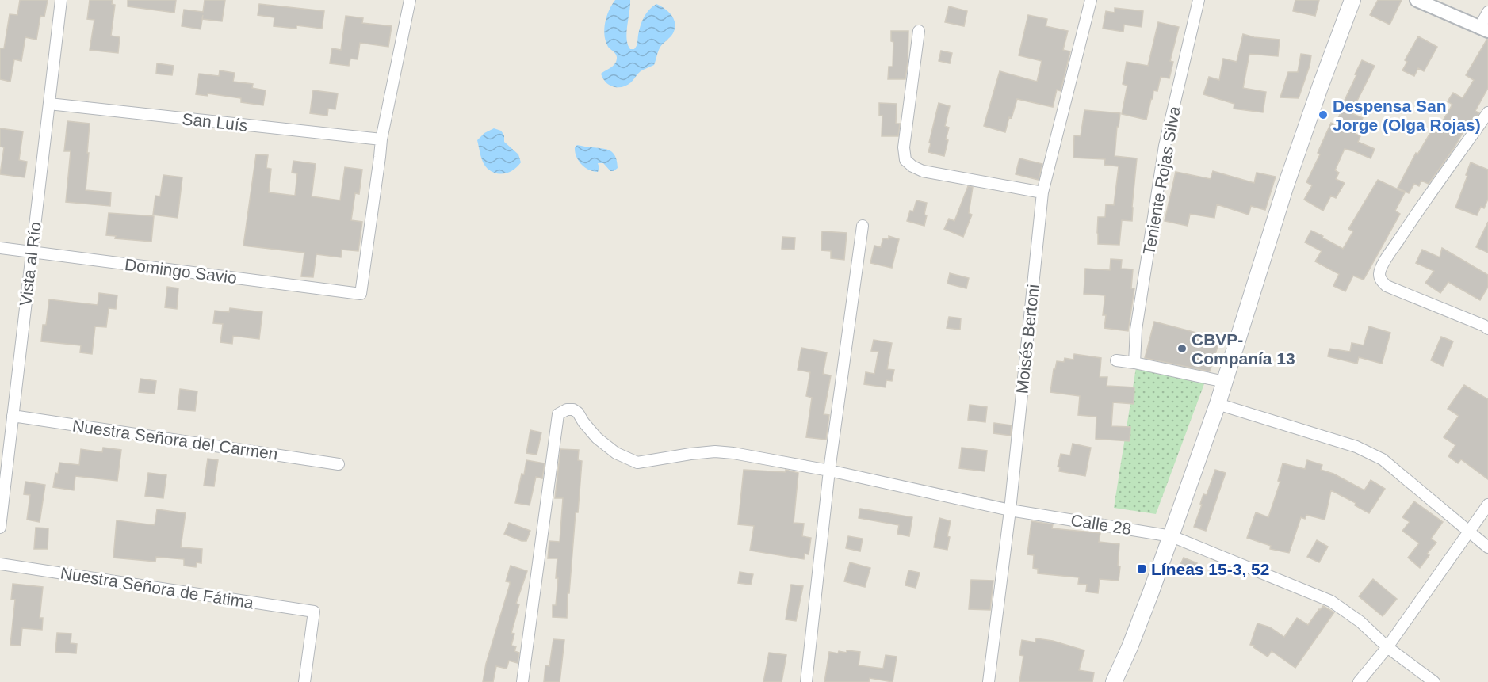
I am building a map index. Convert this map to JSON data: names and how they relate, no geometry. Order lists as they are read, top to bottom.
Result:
{
  "streets": {
    "street": [
      "San Luís",
      "Teniente Rojas Silva",
      "Vista al Río",
      "Domingo Savio",
      "Moisés Bertoni",
      "Nuestra Señora del Carmen",
      "Calle 28",
      "Nuestra Señora de Fátima"
    ]
  },
  "crossings": [
    ["San Luís", "Vista al Río"],
    ["San Luís", "Domingo Savio"],
    ["Vista al Río", "Domingo Savio"],
    ["Vista al Río", "Nuestra Señora del Carmen"],
    ["Moisés Bertoni", "Calle 28"]
  ],
  "places": {
    "other": ["Despensa San Jorge (Olga Rojas)", "CBVP- Companía 13"],
    "transit": ["Líneas 15-3, 52"]
  }
}
